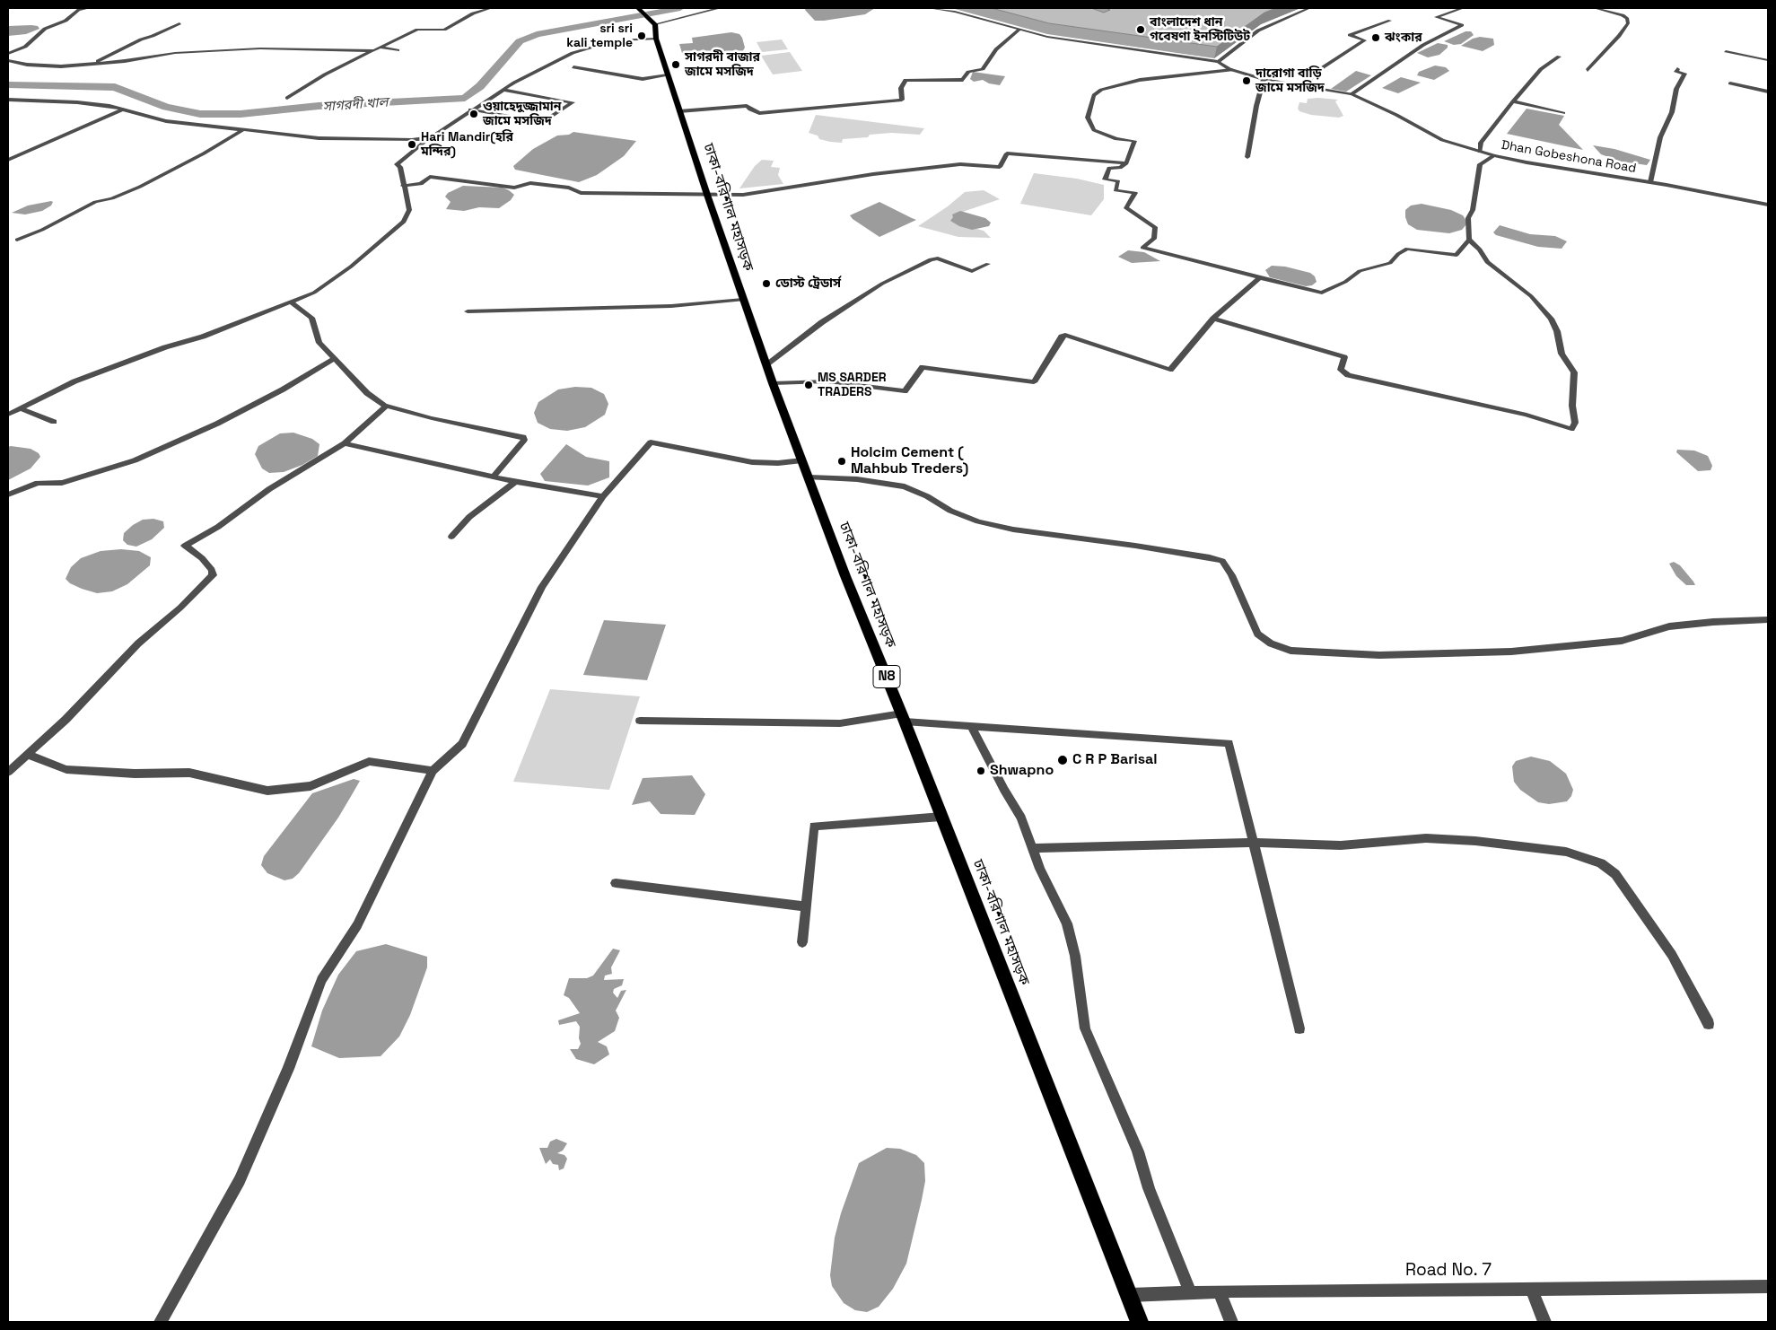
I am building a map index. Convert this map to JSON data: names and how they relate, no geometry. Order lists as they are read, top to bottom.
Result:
{
  "streets": {
    "highway": ["ঢাকা-বরিশাল মহাসড়ক", "N8"],
    "street": ["Dhan Gobeshona Road", "Road No. 7"]
  },
  "crossings": [
    ["ঢাকা-বরিশাল মহাসড়ক", "Road No. 7"]
  ],
  "water": ["সাগরদী খাল"],
  "places": [
    "বাংলাদেশ ধান গবেষণা ইনস্টিটিউট",
    "sri sri kali temple",
    "ঝংকার",
    "সাগরদী বাজার জামে মসজিদ",
    "দারোগা বাড়ি জামে মসজিদ",
    "ওয়াহেদুজ্জামান জামে মসজিদ",
    "Hari Mandir(হরি মন্দির)",
    "ডোস্ট ট্রেডার্স",
    "MS SARDER TRADERS",
    "Holcim Cement ( Mahbub Treders)",
    "C R P Barisal",
    "Shwapno"
  ]
}
